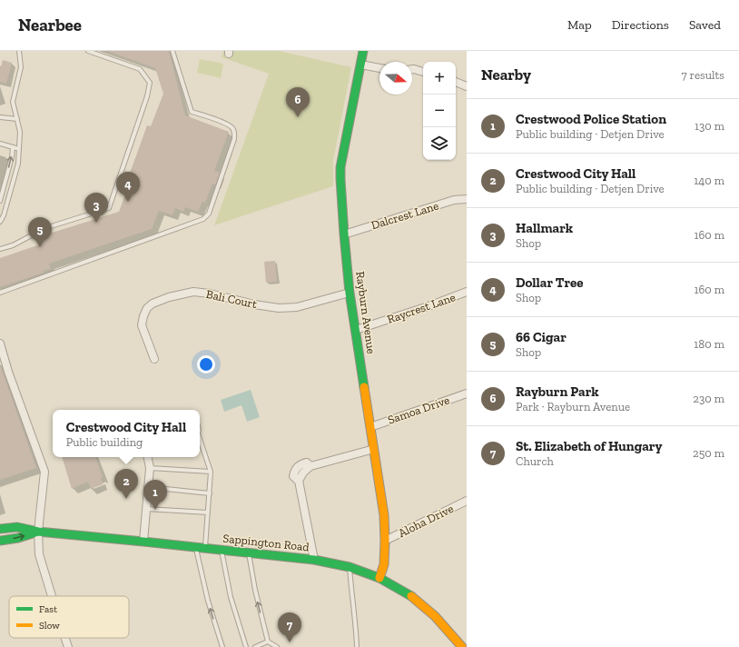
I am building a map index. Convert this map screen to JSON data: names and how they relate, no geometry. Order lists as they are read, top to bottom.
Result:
{
  "streets": {
    "main road": ["Rayburn Avenue", "Sappington Road"],
    "street": [
      "Dalcrest Lane",
      "Bali Court",
      "Raycrest Lane",
      "Samoa Drive",
      "Aloha Drive"
    ]
  },
  "crossings": [
    ["Dalcrest Lane", "Rayburn Avenue"],
    ["Bali Court", "Rayburn Avenue"],
    ["Raycrest Lane", "Rayburn Avenue"],
    ["Rayburn Avenue", "Samoa Drive"],
    ["Rayburn Avenue", "Aloha Drive"],
    ["Rayburn Avenue", "Sappington Road"]
  ],
  "legend": ["Fast", "Slow"],
  "north": "right",
  "page": {
    "header": "Nearbee",
    "nav": ["Map", "Directions", "Saved"],
    "heading": ["Nearby", "7 results"],
    "map_buttons": ["+", "−"],
    "pins": [
      "6",
      "4",
      "3",
      "5",
      "2",
      "1",
      "7"
    ],
    "list": [
      {
        "mark": "1",
        "name": "Crestwood Police Station",
        "note": "Public building · Detjen Drive",
        "value": "130 m"
      },
      {
        "mark": "2",
        "name": "Crestwood City Hall",
        "note": "Public building · Detjen Drive",
        "value": "140 m"
      },
      {
        "mark": "3",
        "name": "Hallmark",
        "note": "Shop",
        "value": "160 m"
      },
      {
        "mark": "4",
        "name": "Dollar Tree",
        "note": "Shop",
        "value": "160 m"
      },
      {
        "mark": "5",
        "name": "66 Cigar",
        "note": "Shop",
        "value": "180 m"
      },
      {
        "mark": "6",
        "name": "Rayburn Park",
        "note": "Park · Rayburn Avenue",
        "value": "230 m"
      },
      {
        "mark": "7",
        "name": "St. Elizabeth of Hungary",
        "note": "Church",
        "value": "250 m"
      }
    ],
    "popup": ["Crestwood City Hall", "Public building"]
  }
}
